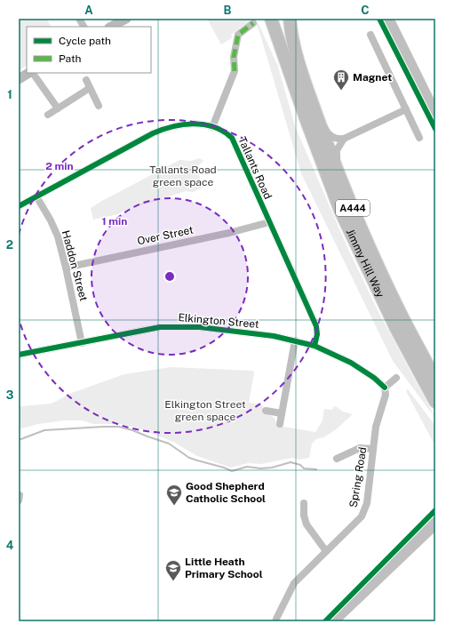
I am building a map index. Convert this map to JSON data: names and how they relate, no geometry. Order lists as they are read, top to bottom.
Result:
{
  "streets": {
    "highway": ["A444", "Jimmy Hill Way"],
    "street": [
      "Tallants Road",
      "Over Street",
      "Haddon Street",
      "Elkington Street",
      "Spring Road"
    ]
  },
  "crossings": [
    ["Tallants Road", "Over Street"],
    ["Tallants Road", "Haddon Street"],
    ["Tallants Road", "Elkington Street"],
    ["Over Street", "Haddon Street"],
    ["Haddon Street", "Elkington Street"],
    ["Elkington Street", "Spring Road"]
  ],
  "parks": ["Tallants Road green space", "Elkington Street green space"],
  "places": {
    "building": ["Magnet"],
    "school or university": ["Good Shepherd Catholic School", "Little Heath Primary School"]
  },
  "legend": ["Cycle path", "Path"],
  "grid": {
    "columns": ["A", "B", "C"],
    "rows": [
      "1",
      "2",
      "3",
      "4"
    ]
  },
  "rings": ["2 min", "1 min"]
}
